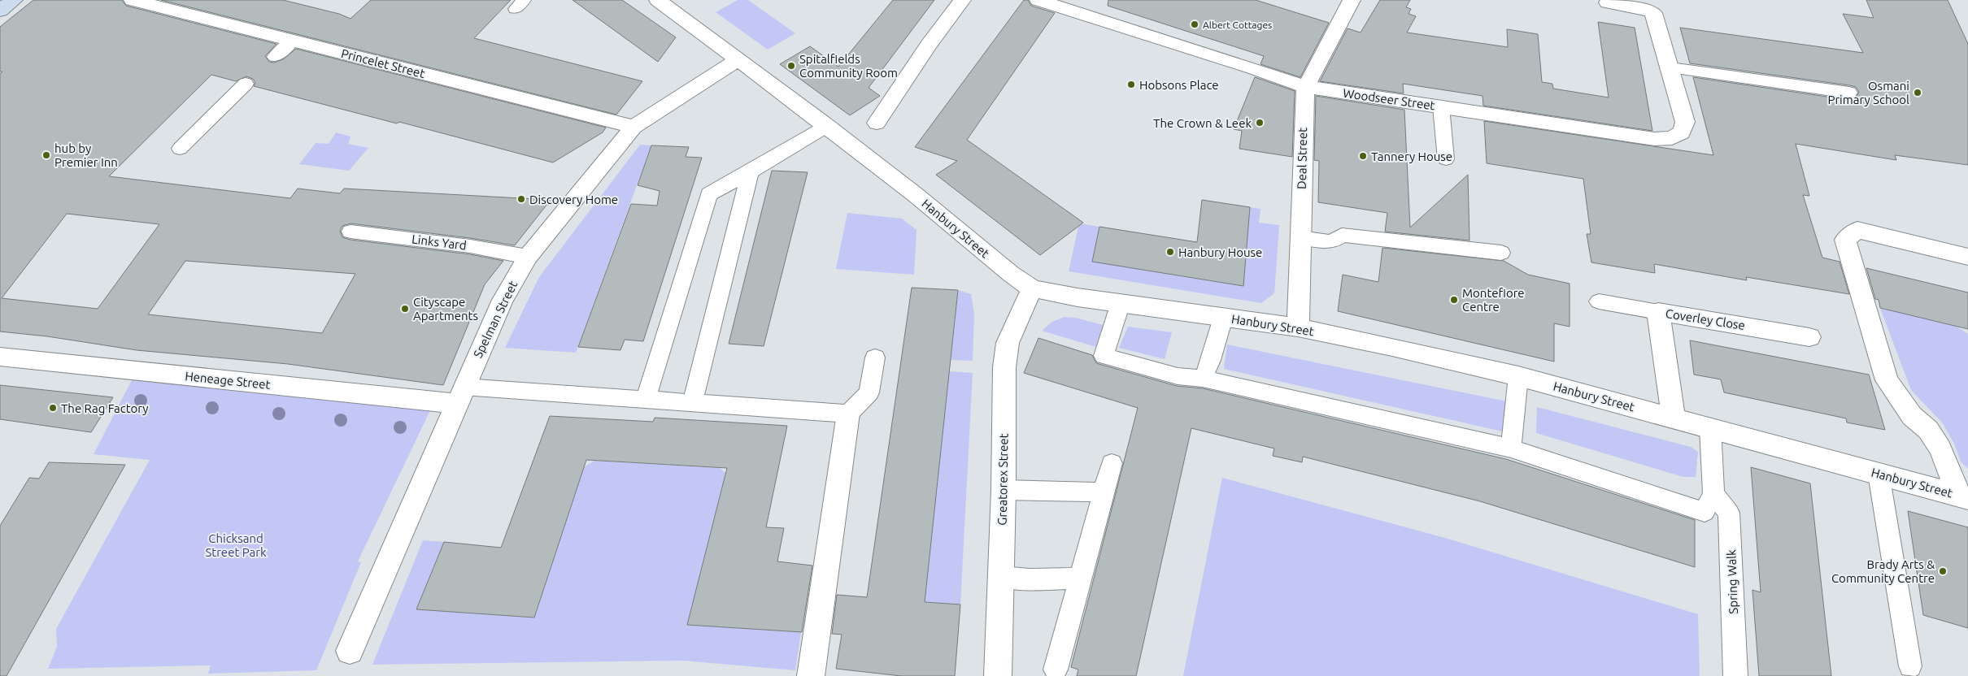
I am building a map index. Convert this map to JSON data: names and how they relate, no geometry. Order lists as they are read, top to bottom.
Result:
{
  "streets": {
    "street": [
      "Princelet Street",
      "Woodseer Street",
      "Deal Street",
      "Hanbury Street",
      "Spelman Street",
      "Coverley Close",
      "Heneage Street",
      "Greatorex Street"
    ],
    "lane": ["Links Yard", "Spring Walk"]
  },
  "crossings": [
    ["Princelet Street", "Spelman Street"],
    ["Woodseer Street", "Deal Street"],
    ["Deal Street", "Hanbury Street"],
    ["Hanbury Street", "Spelman Street"],
    ["Hanbury Street", "Coverley Close"],
    ["Hanbury Street", "Greatorex Street"],
    ["Links Yard", "Spelman Street"],
    ["Spelman Street", "Heneage Street"]
  ],
  "parks": ["Chicksand Street Park"],
  "places": [
    "Albert Cottages",
    "Spitalfields Community Room",
    "Hobsons Place",
    "Osmani Primary School",
    "The Crown & Leek",
    "hub by Premier Inn",
    "Tannery House",
    "Discovery Home",
    "Hanbury House",
    "Montefiore Centre",
    "Cityscape Apartments",
    "The Rag Factory",
    "Brady Arts & Community Centre"
  ]
}
